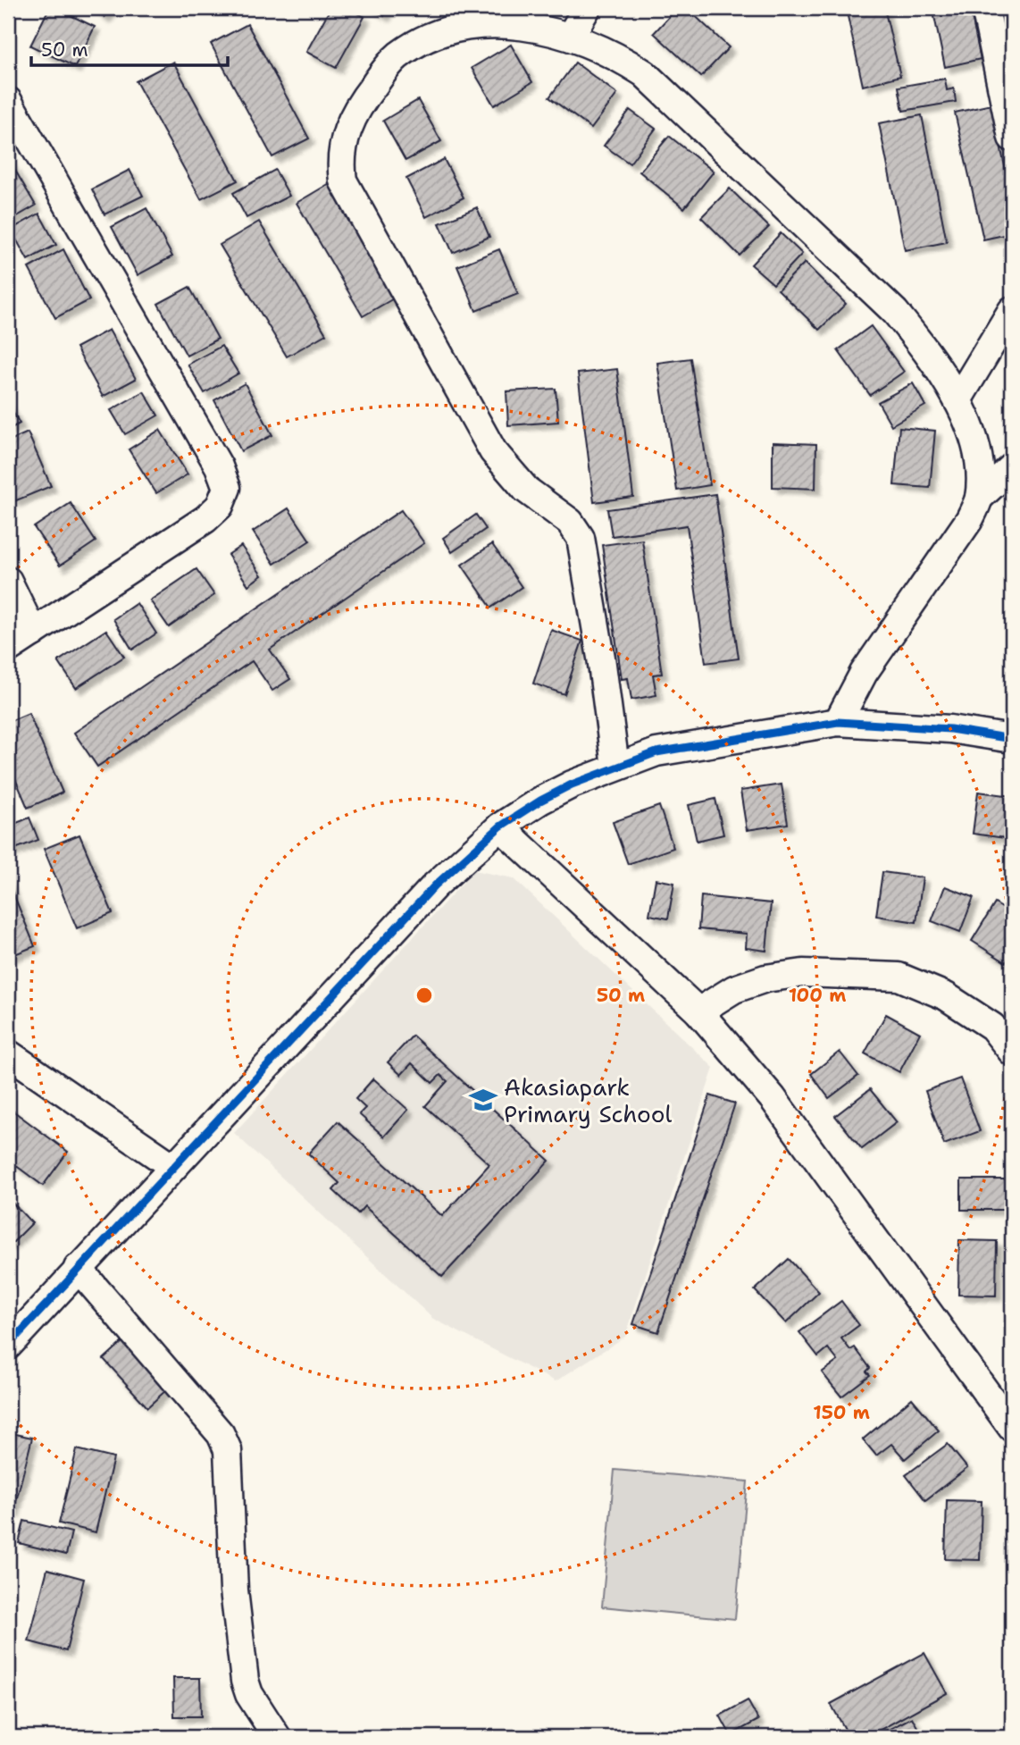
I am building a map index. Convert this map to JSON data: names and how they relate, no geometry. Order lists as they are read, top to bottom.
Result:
{
  "places": {
    "school or university": ["Akasiapark Primary School"]
  },
  "scale_bar": "50 m",
  "rings": ["50 m", "100 m", "150 m"]
}
